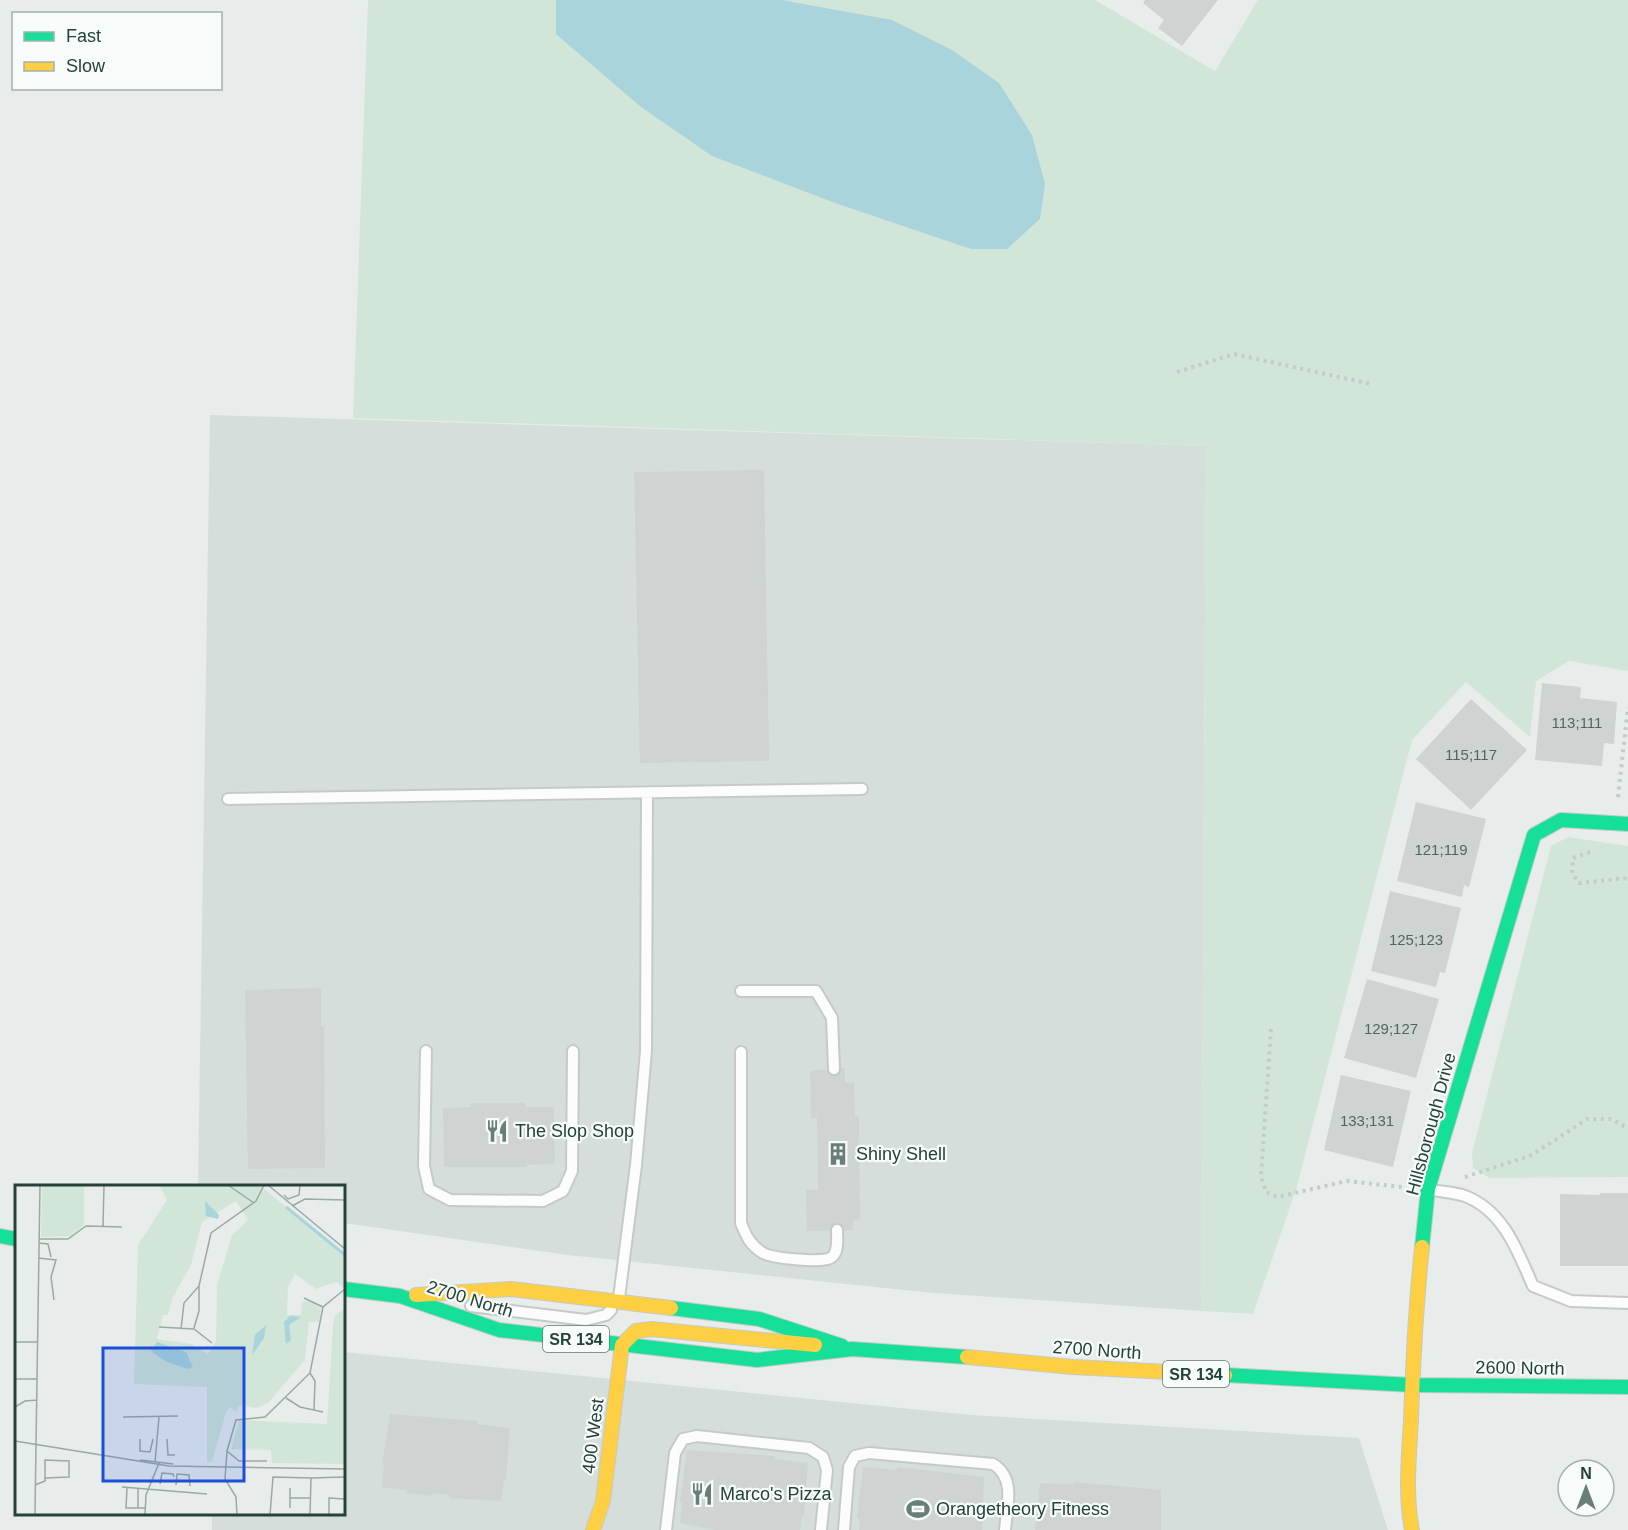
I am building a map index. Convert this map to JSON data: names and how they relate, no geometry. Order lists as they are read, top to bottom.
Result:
{
  "streets": {
    "main road": [
      "Hillsborough Drive",
      "2700 North",
      "SR 134",
      "2600 North",
      "400 West"
    ]
  },
  "crossings": [
    ["Hillsborough Drive", "2700 North"],
    ["Hillsborough Drive", "2600 North"],
    ["2700 North", "2600 North"],
    ["2700 North", "400 West"]
  ],
  "places": {
    "restaurant": ["The Slop Shop", "Marco's Pizza"],
    "building": ["Shiny Shell"],
    "sports": ["Orangetheory Fitness"]
  },
  "house_numbers": [
    "113;111",
    "115;117",
    "121;119",
    "125;123",
    "129;127",
    "133;131"
  ],
  "legend": ["Fast", "Slow"],
  "north": "top"
}
